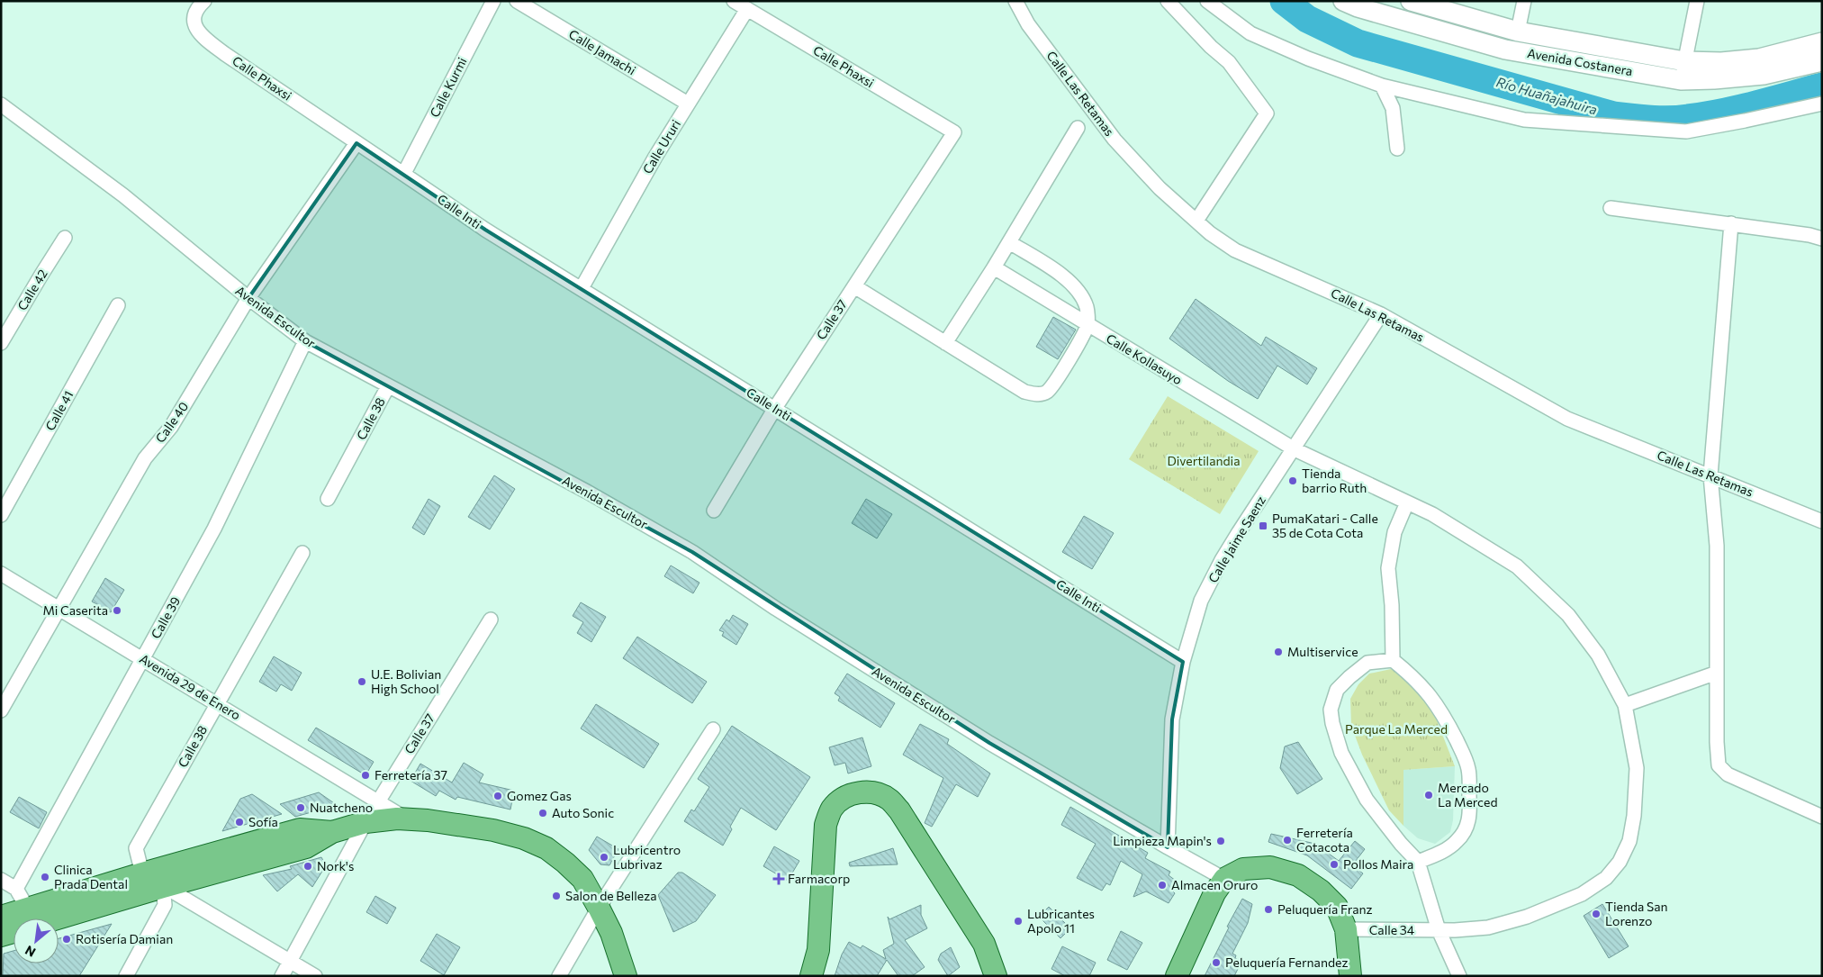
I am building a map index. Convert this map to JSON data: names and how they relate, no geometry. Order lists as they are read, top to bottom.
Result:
{
  "streets": {
    "main road": ["Avenida Costanera"],
    "street": [
      "Calle Jamachi",
      "Calle Phaxsi",
      "Calle Kurmi",
      "Calle Las Retamas",
      "Calle Ururi",
      "Calle Inti",
      "Calle 42",
      "Avenida Escultor",
      "Calle 37",
      "Calle Kollasuyo",
      "Calle 41",
      "Calle 38",
      "Calle 40",
      "Calle Jaime Saenz",
      "Calle 39",
      "Avenida 29 de Enero",
      "Calle 34"
    ]
  },
  "crossings": [
    ["Calle Jamachi", "Calle Ururi"],
    ["Calle Phaxsi", "Calle Ururi"],
    ["Calle Phaxsi", "Calle Inti"],
    ["Calle Phaxsi", "Calle 37"],
    ["Calle Phaxsi", "Calle 40"],
    ["Calle Kurmi", "Calle Inti"],
    ["Calle Las Retamas", "Calle Jaime Saenz"],
    ["Calle Ururi", "Calle Inti"],
    ["Calle Inti", "Calle 37"],
    ["Calle Inti", "Calle 40"],
    ["Calle Inti", "Calle Jaime Saenz"],
    ["Avenida Escultor", "Calle 38"],
    ["Avenida Escultor", "Calle 40"],
    ["Avenida Escultor", "Calle Jaime Saenz"],
    ["Avenida Escultor", "Calle 39"],
    ["Calle 37", "Avenida 29 de Enero"],
    ["Calle Kollasuyo", "Calle Jaime Saenz"],
    ["Calle Kollasuyo", "Calle 34"],
    ["Calle 38", "Avenida 29 de Enero"],
    ["Calle 40", "Avenida 29 de Enero"],
    ["Calle 39", "Avenida 29 de Enero"]
  ],
  "water": ["Río Huañajahuira"],
  "parks": ["Divertilandia", "Parque La Merced"],
  "places": {
    "other": [
      "Tienda barrio Ruth",
      "Mi Caserita",
      "Multiservice",
      "U.E. Bolivian High School",
      "Ferretería 37",
      "Mercado La Merced",
      "Gomez Gas",
      "Nuatcheno",
      "Auto Sonic",
      "Sofía",
      "Ferretería Cotacota",
      "Limpieza Mapin's",
      "Lubricentro Lubrivaz",
      "Pollos Maira",
      "Nork's",
      "Clinica Prada Dental",
      "Almacen Oruro",
      "Salon de Belleza",
      "Peluquería Franz",
      "Tienda San Lorenzo",
      "Lubricantes Apolo 11",
      "Rotisería Damian",
      "Peluquería Fernandez"
    ],
    "transit": ["PumaKatari - Calle 35 de Cota Cota"],
    "health": ["Farmacorp"]
  },
  "north": "bottom left"
}
